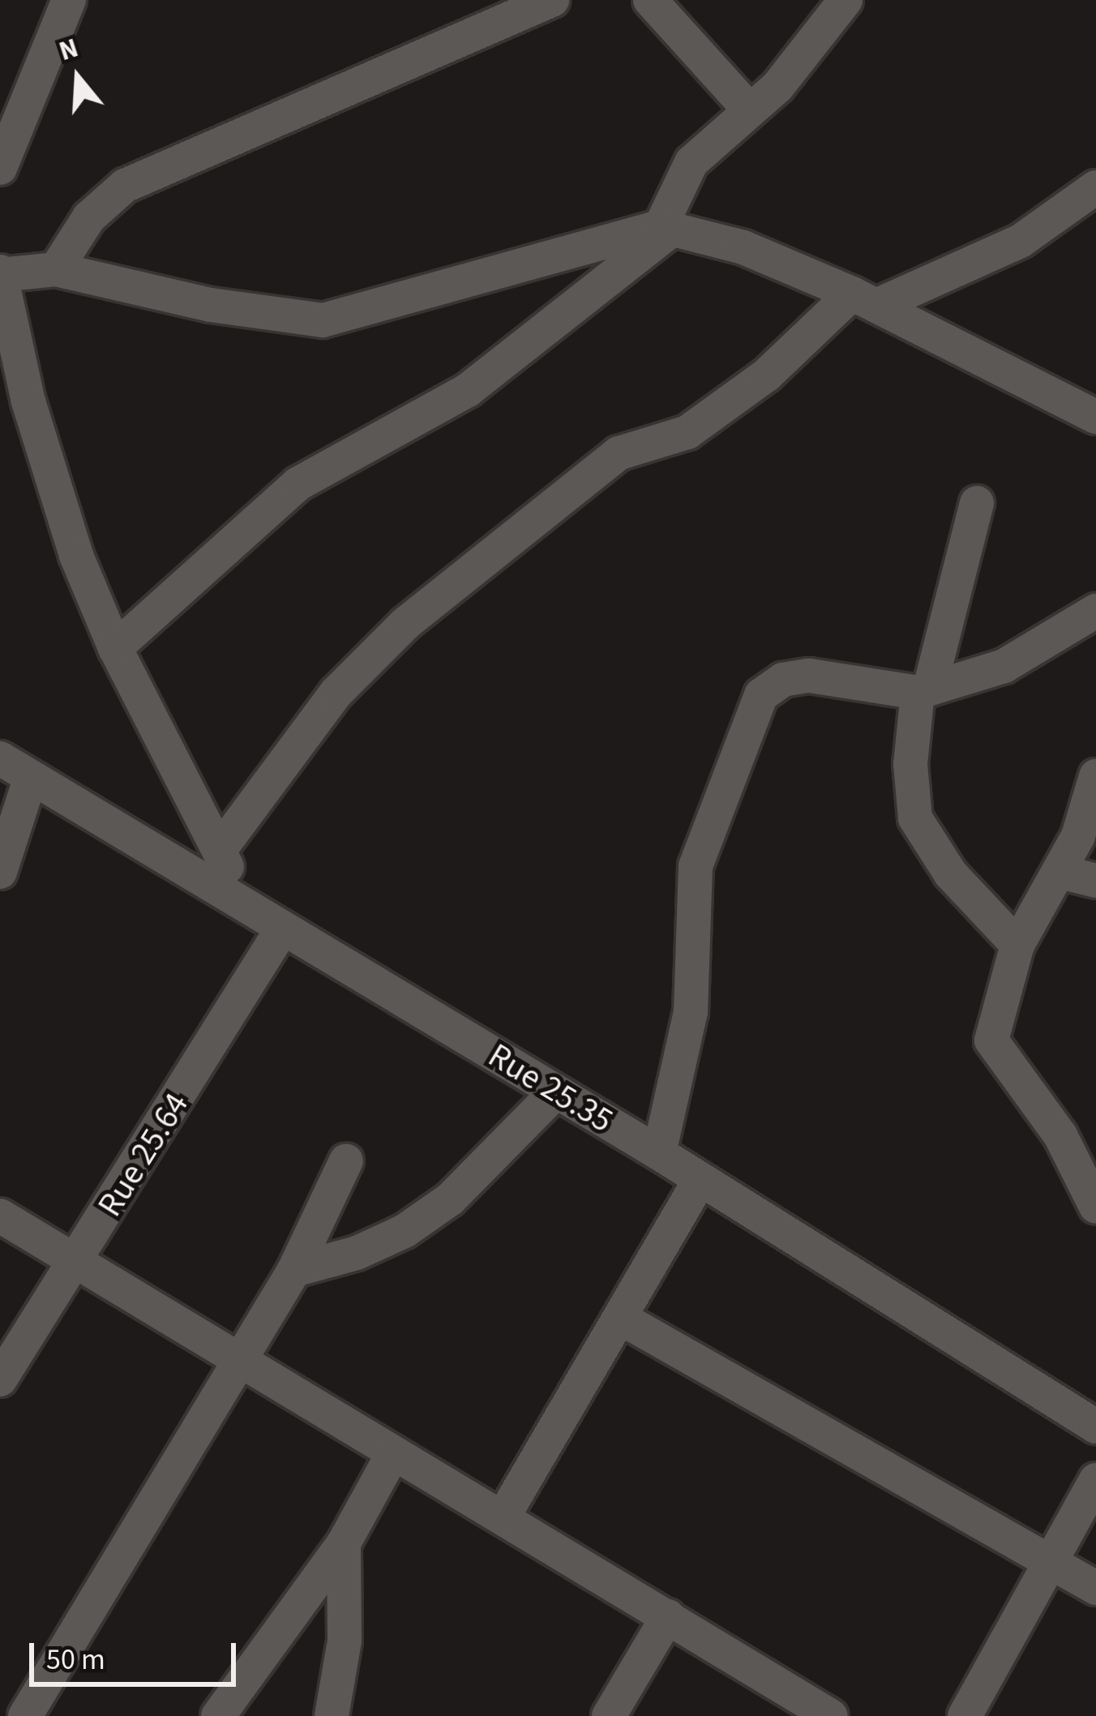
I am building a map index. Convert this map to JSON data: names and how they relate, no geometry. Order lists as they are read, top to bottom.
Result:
{
  "streets": {
    "street": ["Rue 25.35", "Rue 25.64"]
  },
  "crossings": [
    ["Rue 25.35", "Rue 25.64"]
  ],
  "scale_bar": "50 m",
  "north": "top"
}
